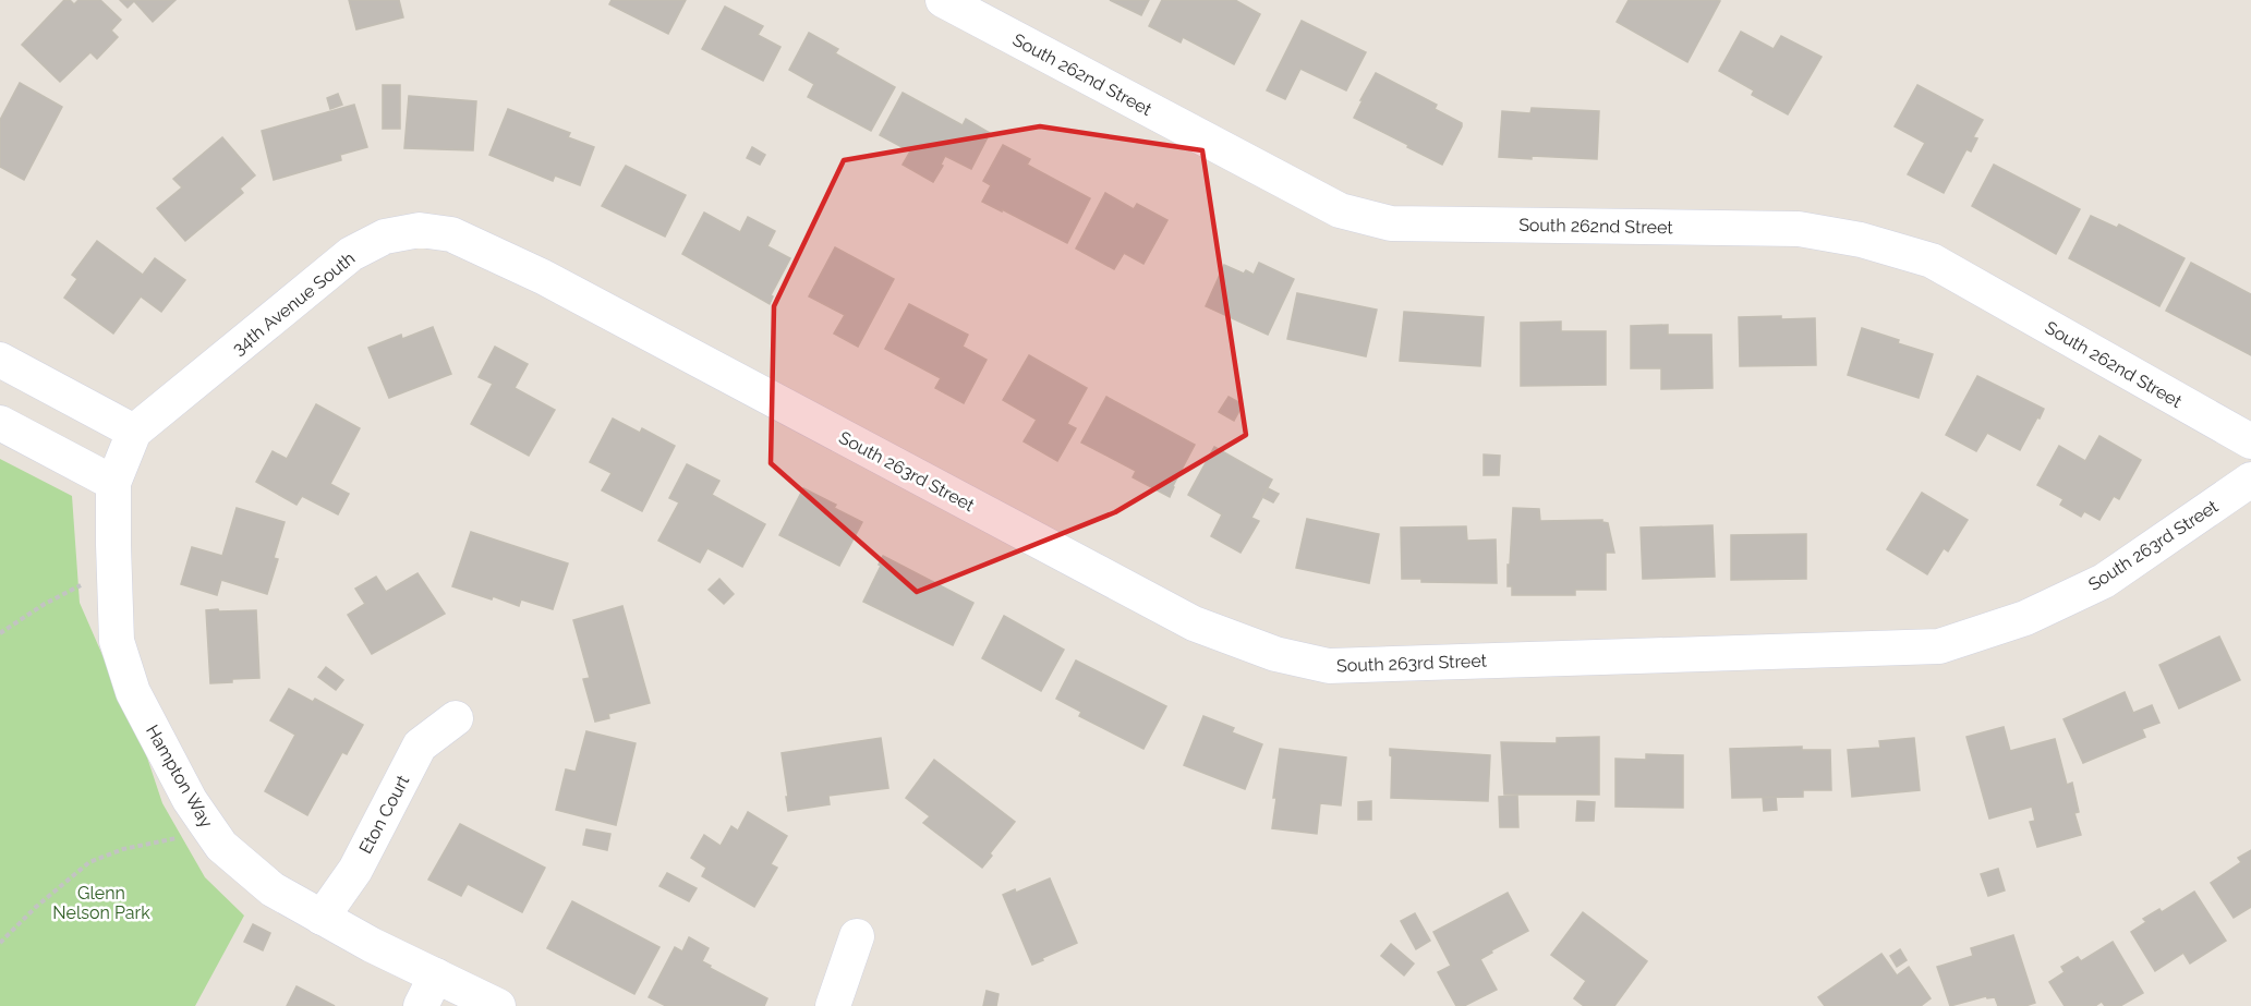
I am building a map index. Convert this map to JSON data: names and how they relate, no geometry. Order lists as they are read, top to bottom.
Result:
{
  "streets": {
    "street": [
      "South 262nd Street",
      "34th Avenue South",
      "South 263rd Street",
      "Hampton Way",
      "Eton Court"
    ]
  },
  "crossings": [
    ["34th Avenue South", "South 263rd Street"],
    ["34th Avenue South", "Hampton Way"],
    ["Hampton Way", "Eton Court"]
  ],
  "parks": ["Glenn Nelson Park"]
}
